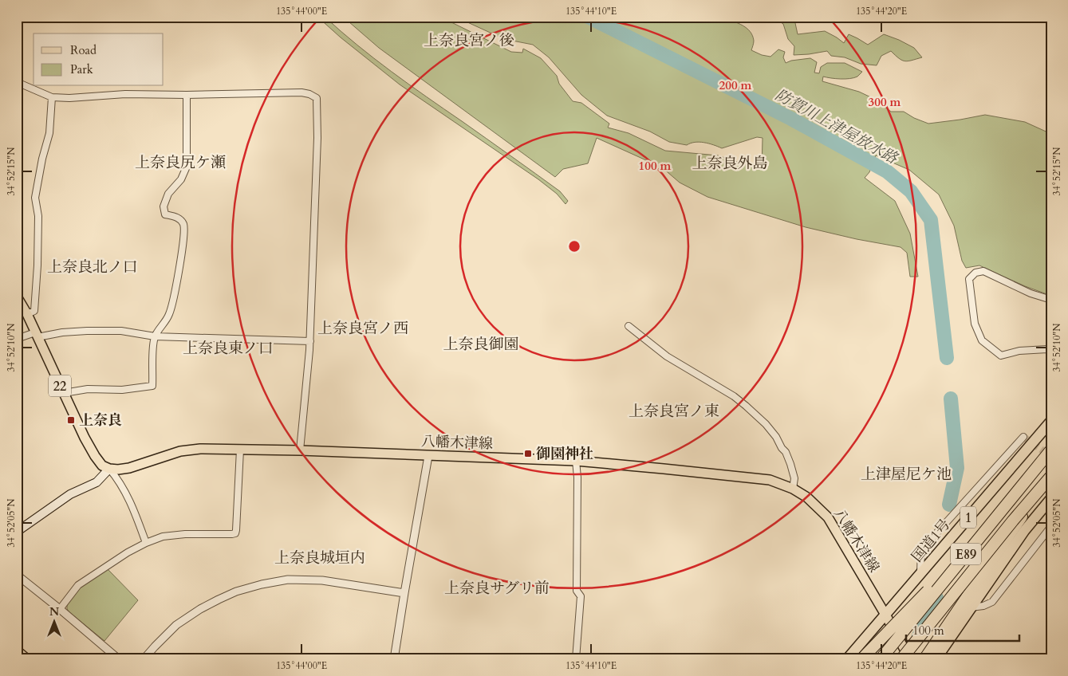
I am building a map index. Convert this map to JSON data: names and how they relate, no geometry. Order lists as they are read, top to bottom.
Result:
{
  "streets": {
    "highway": ["1", "国道1号", "E89"],
    "main road": ["22", "八幡木津線"]
  },
  "crossings": [
    ["22", "八幡木津線"],
    ["八幡木津線", "国道1号"]
  ],
  "districts": [
    "上奈良宮ノ後",
    "上奈良尻ケ瀬",
    "上奈良外島",
    "上奈良北ノ口",
    "上奈良宮ノ西",
    "上奈良御園",
    "上奈良東ノ口",
    "上奈良宮ノ東",
    "上津屋尼ケ池",
    "上奈良城垣内",
    "上奈良サグリ前"
  ],
  "water": ["防賀川上津屋放水路"],
  "places": {
    "transit": ["上奈良", "御園神社"]
  },
  "legend": ["Road", "Park"],
  "scale_bar": "100 m",
  "north": "top",
  "coordinates": [
    "135°44'00\"E",
    "135°44'10\"E",
    "135°44'20\"E",
    "34°52'15\"N",
    "34°52'10\"N",
    "34°52'05\"N"
  ],
  "rings": ["200 m", "300 m", "100 m"]
}
